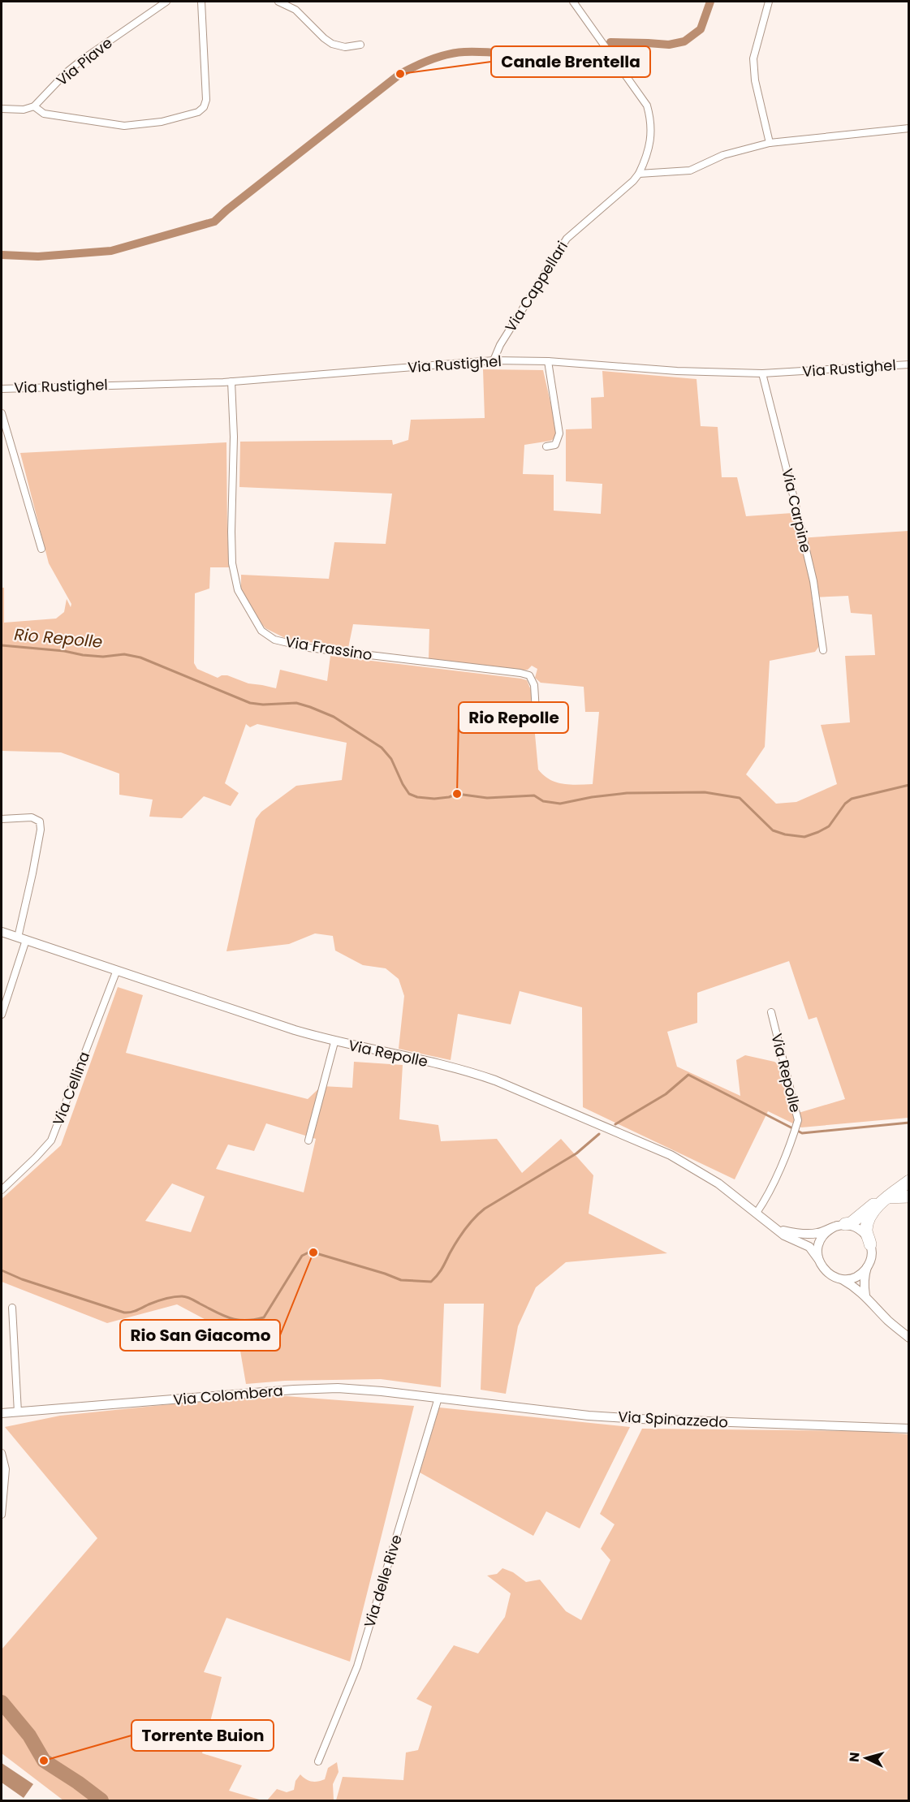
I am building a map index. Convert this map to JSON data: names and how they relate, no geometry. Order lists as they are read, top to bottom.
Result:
{
  "streets": {
    "street": [
      "Via Piave",
      "Via Cappellari",
      "Via Rustighel",
      "Via Carpine",
      "Via Frassino",
      "Via Repolle",
      "Via Cellina",
      "Via Colombera",
      "Via Spinazzedo",
      "Via delle Rive"
    ]
  },
  "crossings": [
    ["Via Cappellari", "Via Rustighel"],
    ["Via Rustighel", "Via Carpine"],
    ["Via Rustighel", "Via Frassino"],
    ["Via Repolle", "Via Cellina"],
    ["Via Colombera", "Via Spinazzedo"],
    ["Via Colombera", "Via delle Rive"],
    ["Via Spinazzedo", "Via delle Rive"]
  ],
  "water": ["Rio Repolle"],
  "places": [
    "Canale Brentella",
    "Rio Repolle",
    "Rio San Giacomo",
    "Torrente Buion"
  ],
  "north": "left"
}
